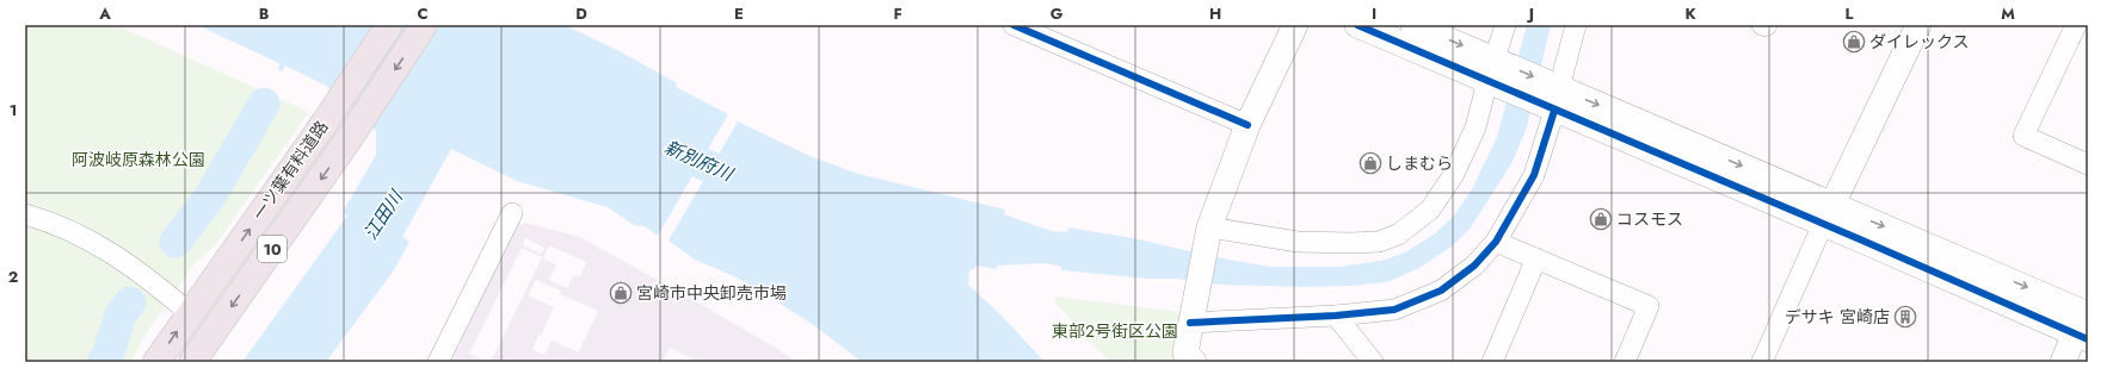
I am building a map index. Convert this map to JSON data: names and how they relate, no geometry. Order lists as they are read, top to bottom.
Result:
{
  "streets": {
    "main road": ["一ツ葉有料道路", "10"]
  },
  "water": ["新別府川", "江田川"],
  "parks": ["阿波岐原森林公園", "東部2号街区公園"],
  "places": {
    "shop": [
      "ダイレックス",
      "しまむら",
      "コスモス",
      "宮崎市中央卸売市場"
    ],
    "building": ["デサキ 宮崎店"]
  },
  "grid": {
    "columns": [
      "A",
      "B",
      "C",
      "D",
      "E",
      "F",
      "G",
      "H",
      "I",
      "J",
      "K",
      "L",
      "M"
    ],
    "rows": ["1", "2"]
  }
}
